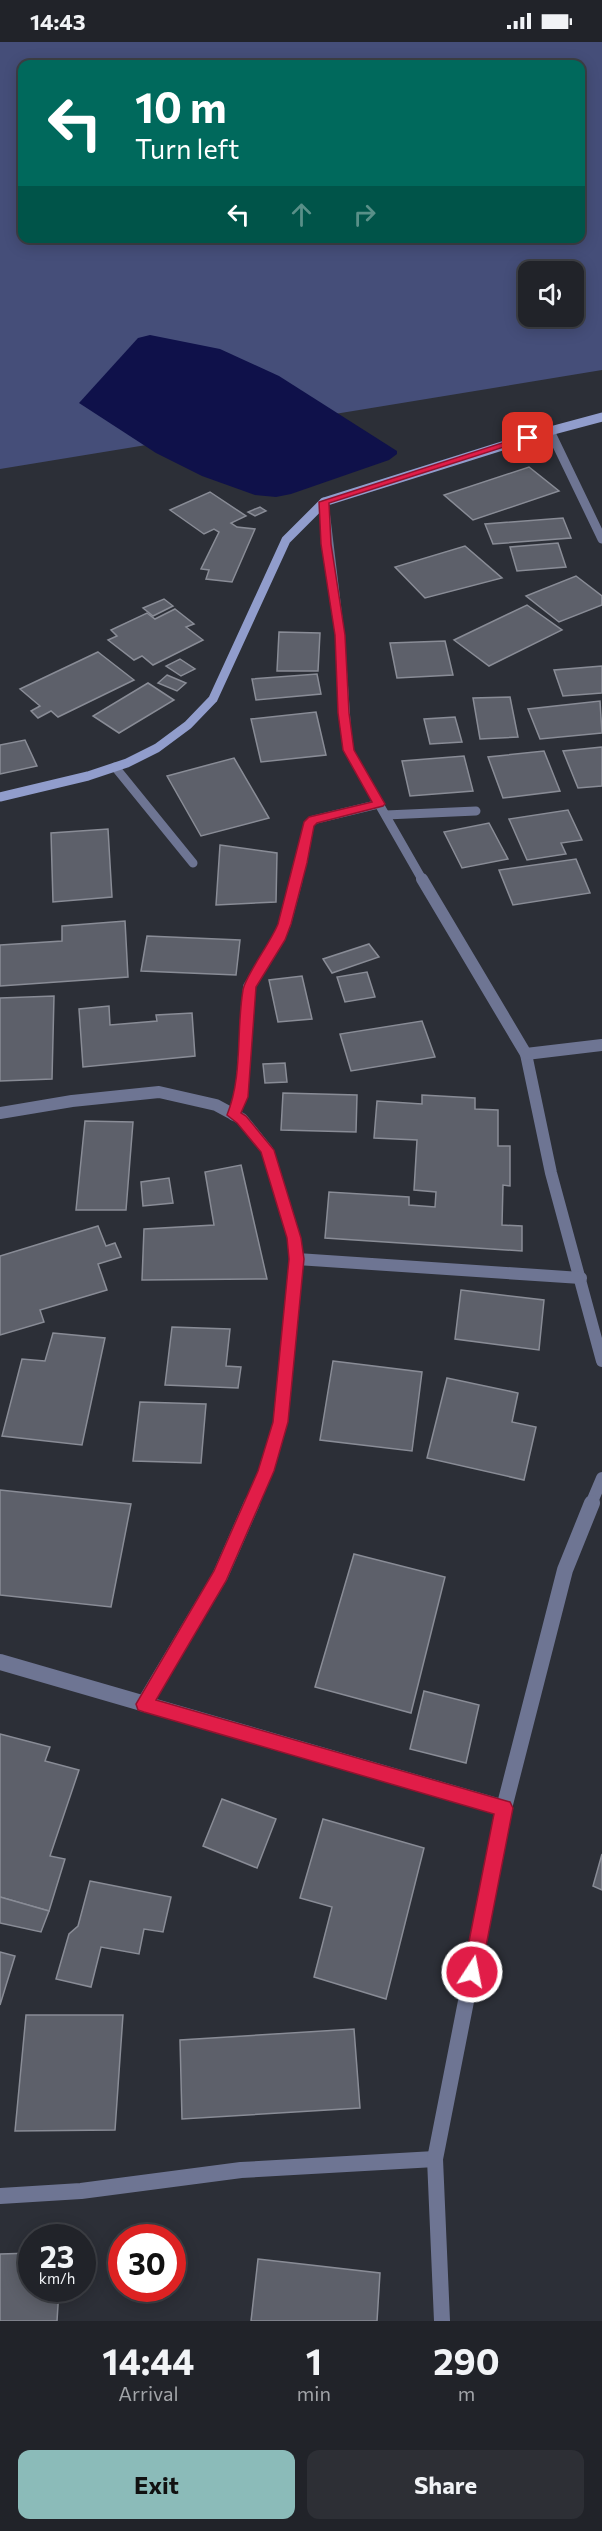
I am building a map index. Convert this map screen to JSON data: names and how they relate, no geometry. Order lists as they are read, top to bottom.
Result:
{
  "page": {
    "status": "14:43",
    "turn": ["10 m", "Turn left"],
    "speed": "23 km/h",
    "limit": "30",
    "eta": [
      "14:44",
      "Arrival",
      "1",
      "min",
      "290",
      "m"
    ],
    "buttons": ["Exit", "Share"]
  }
}
